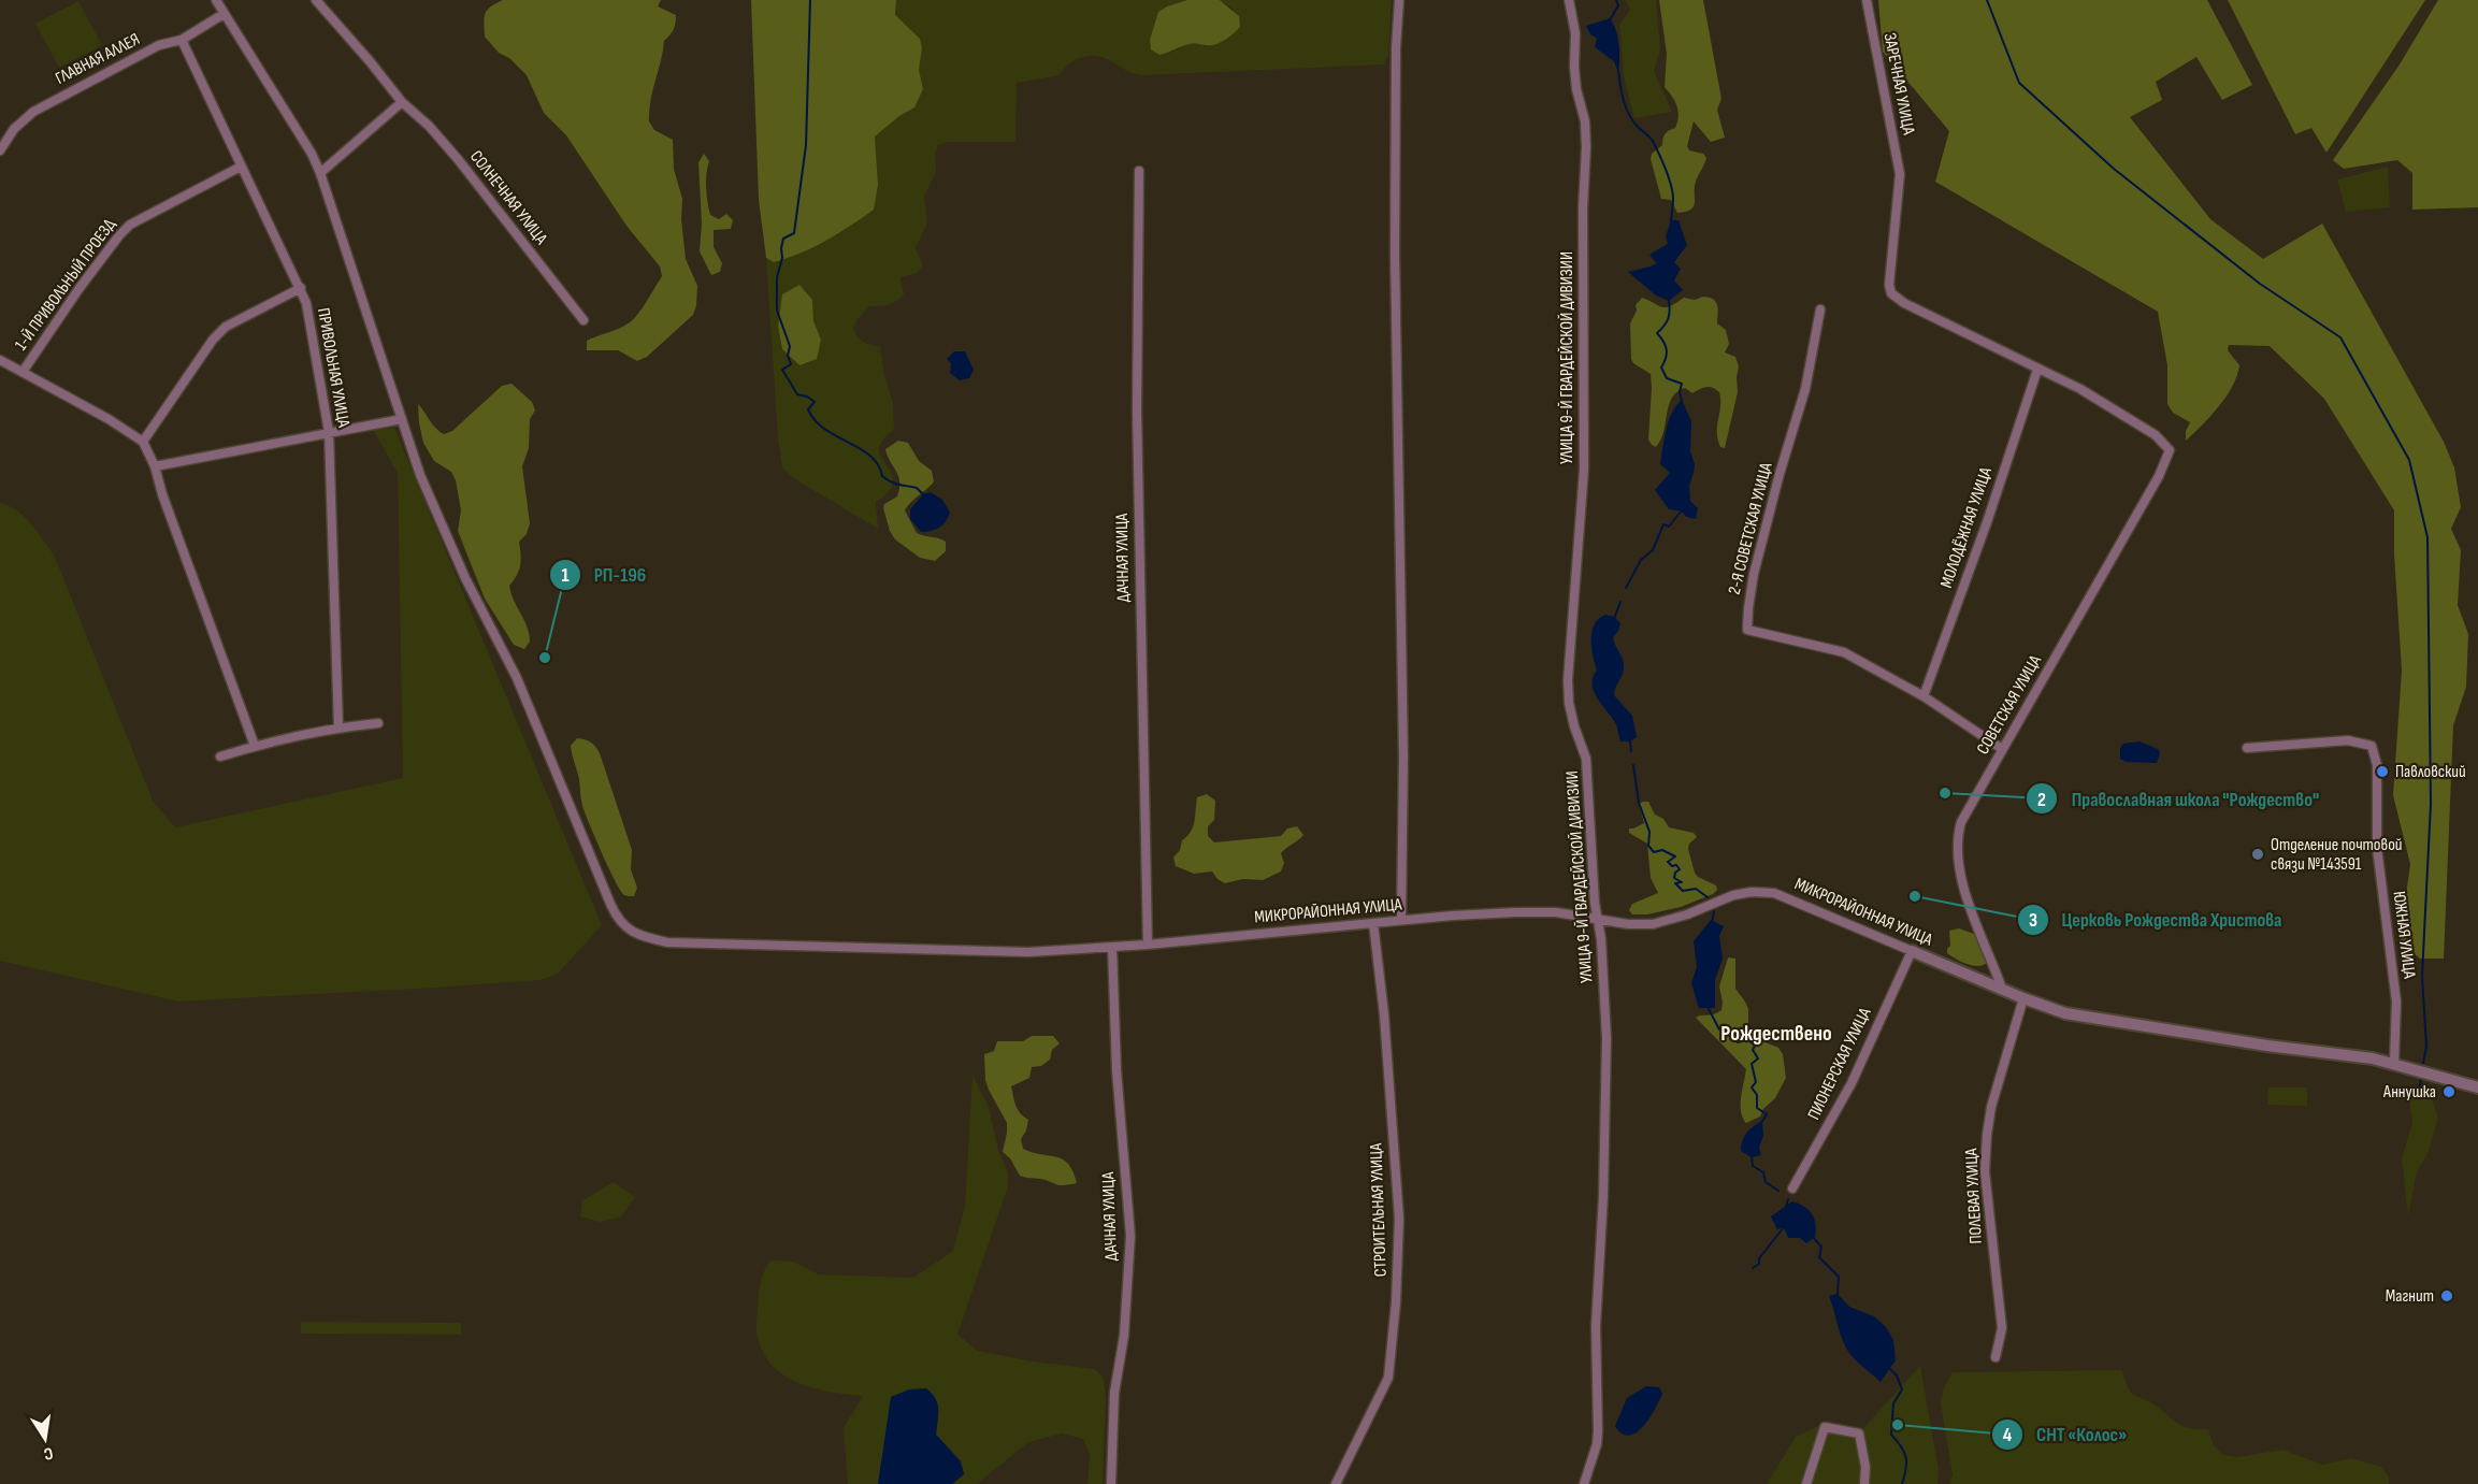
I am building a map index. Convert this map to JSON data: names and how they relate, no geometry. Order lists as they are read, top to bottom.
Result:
{
  "streets": {
    "street": [
      "ГЛАВНАЯ АЛЛЕЯ",
      "ЗАРЕЧНАЯ УЛИЦА",
      "СОЛНЕЧНАЯ УЛИЦА",
      "1-Й ПРИВОЛЬНЫЙ ПРОЕЗД",
      "УЛИЦА 9-Й ГВАРДЕЙСКОЙ ДИВИЗИИ",
      "ПРИВОЛЬНАЯ УЛИЦА",
      "МОЛОДЁЖНАЯ УЛИЦА",
      "2-Я СОВЕТСКАЯ УЛИЦА",
      "ДАЧНАЯ УЛИЦА",
      "СОВЕТСКАЯ УЛИЦА",
      "МИКРОРАЙОННАЯ УЛИЦА",
      "ЮЖНАЯ УЛИЦА",
      "ПИОНЕРСКАЯ УЛИЦА",
      "ПОЛЕВАЯ УЛИЦА",
      "СТРОИТЕЛЬНАЯ УЛИЦА"
    ]
  },
  "crossings": [
    ["ГЛАВНАЯ АЛЛЕЯ", "ПРИВОЛЬНАЯ УЛИЦА"],
    ["ГЛАВНАЯ АЛЛЕЯ", "МИКРОРАЙОННАЯ УЛИЦА"],
    ["ЗАРЕЧНАЯ УЛИЦА", "МОЛОДЁЖНАЯ УЛИЦА"],
    ["ЗАРЕЧНАЯ УЛИЦА", "СОВЕТСКАЯ УЛИЦА"],
    ["1-Й ПРИВОЛЬНЫЙ ПРОЕЗД", "ПРИВОЛЬНАЯ УЛИЦА"],
    ["УЛИЦА 9-Й ГВАРДЕЙСКОЙ ДИВИЗИИ", "МИКРОРАЙОННАЯ УЛИЦА"],
    ["МОЛОДЁЖНАЯ УЛИЦА", "2-Я СОВЕТСКАЯ УЛИЦА"],
    ["МОЛОДЁЖНАЯ УЛИЦА", "СОВЕТСКАЯ УЛИЦА"],
    ["2-Я СОВЕТСКАЯ УЛИЦА", "СОВЕТСКАЯ УЛИЦА"],
    ["ДАЧНАЯ УЛИЦА", "МИКРОРАЙОННАЯ УЛИЦА"],
    ["СОВЕТСКАЯ УЛИЦА", "МИКРОРАЙОННАЯ УЛИЦА"],
    ["МИКРОРАЙОННАЯ УЛИЦА", "ЮЖНАЯ УЛИЦА"],
    ["МИКРОРАЙОННАЯ УЛИЦА", "ПИОНЕРСКАЯ УЛИЦА"],
    ["МИКРОРАЙОННАЯ УЛИЦА", "ПОЛЕВАЯ УЛИЦА"],
    ["МИКРОРАЙОННАЯ УЛИЦА", "СТРОИТЕЛЬНАЯ УЛИЦА"]
  ],
  "districts": ["Рождествено"],
  "places": [
    "РП-196",
    "Павловский",
    "Православная школа \"Рождество\"",
    "Отделение почтовой связи №143591",
    "Церковь Рождества Христова",
    "Аннушка",
    "Магнит",
    "СНТ «Колос»"
  ],
  "north": "bottom"
}
